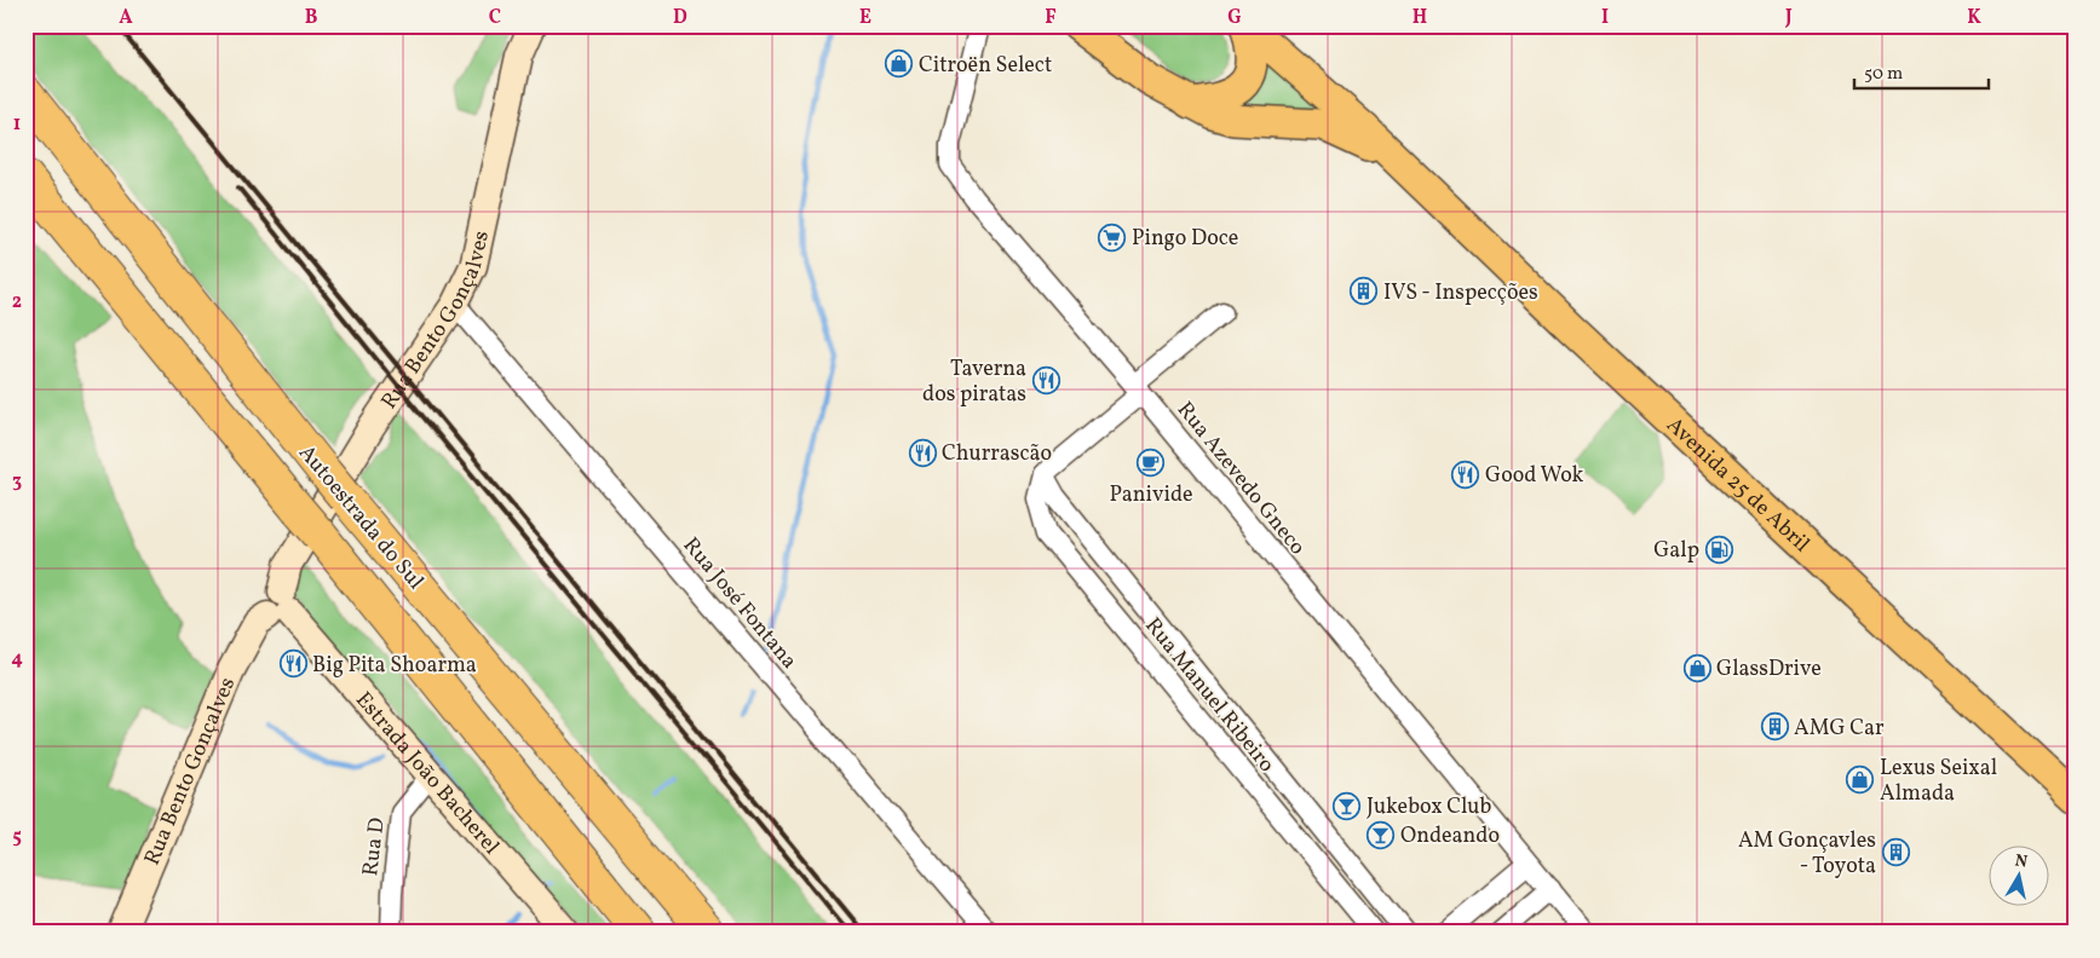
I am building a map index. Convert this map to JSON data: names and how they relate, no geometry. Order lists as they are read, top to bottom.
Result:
{
  "streets": {
    "highway": ["Autoestrada do Sul"],
    "main road": ["Avenida 25 de Abril"],
    "street": [
      "Rua Bento Gonçalves",
      "Rua Azevedo Gneco",
      "Rua José Fontana",
      "Rua Manuel Ribeiro",
      "Estrada João Bacherel",
      "Rua D"
    ]
  },
  "crossings": [
    ["Rua Bento Gonçalves", "Rua José Fontana"],
    ["Rua Bento Gonçalves", "Estrada João Bacherel"],
    ["Estrada João Bacherel", "Rua D"]
  ],
  "places": {
    "shop": ["Citroën Select", "GlassDrive", "Lexus Seixal Almada"],
    "supermarket": ["Pingo Doce"],
    "building": ["IVS - Inspecções", "AMG Car", "AM Gonçavles - Toyota"],
    "restaurant": [
      "Taverna dos piratas",
      "Churrascão",
      "Good Wok",
      "Big Pita Shoarma"
    ],
    "cafe": ["Panivide"],
    "fuel station": ["Galp"],
    "bar": ["Jukebox Club", "Ondeando"]
  },
  "scale_bar": "50 m",
  "north": "top",
  "grid": {
    "columns": [
      "A",
      "B",
      "C",
      "D",
      "E",
      "F",
      "G",
      "H",
      "I",
      "J",
      "K"
    ],
    "rows": [
      "1",
      "2",
      "3",
      "4",
      "5"
    ]
  }
}
